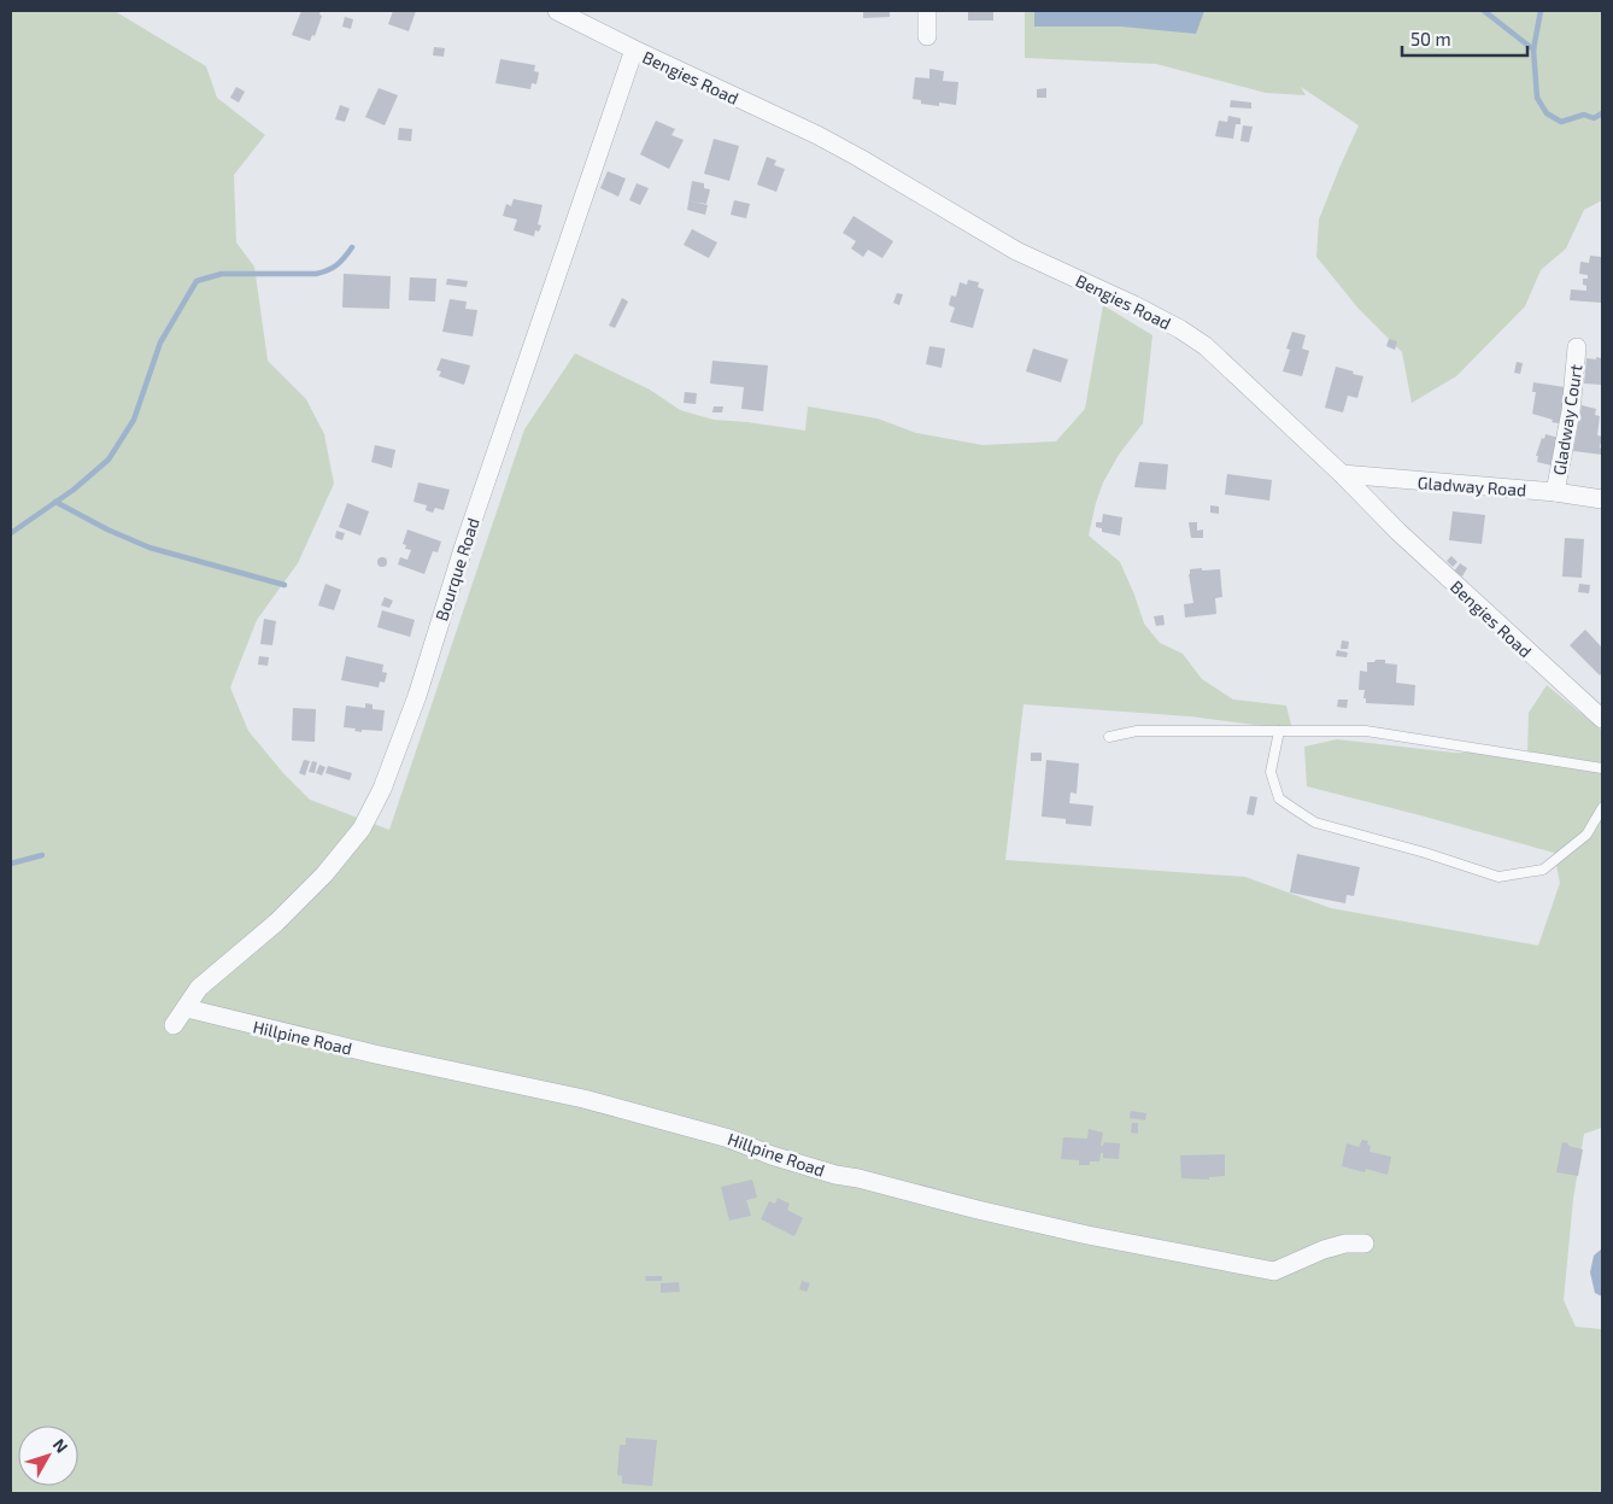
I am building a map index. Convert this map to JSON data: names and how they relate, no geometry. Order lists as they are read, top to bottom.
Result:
{
  "streets": {
    "street": [
      "Bengies Road",
      "Gladway Court",
      "Gladway Road",
      "Bourque Road",
      "Hillpine Road"
    ]
  },
  "crossings": [
    ["Bengies Road", "Gladway Road"],
    ["Bengies Road", "Bourque Road"],
    ["Gladway Court", "Gladway Road"],
    ["Bourque Road", "Hillpine Road"]
  ],
  "scale_bar": "50 m",
  "north": "top right"
}
